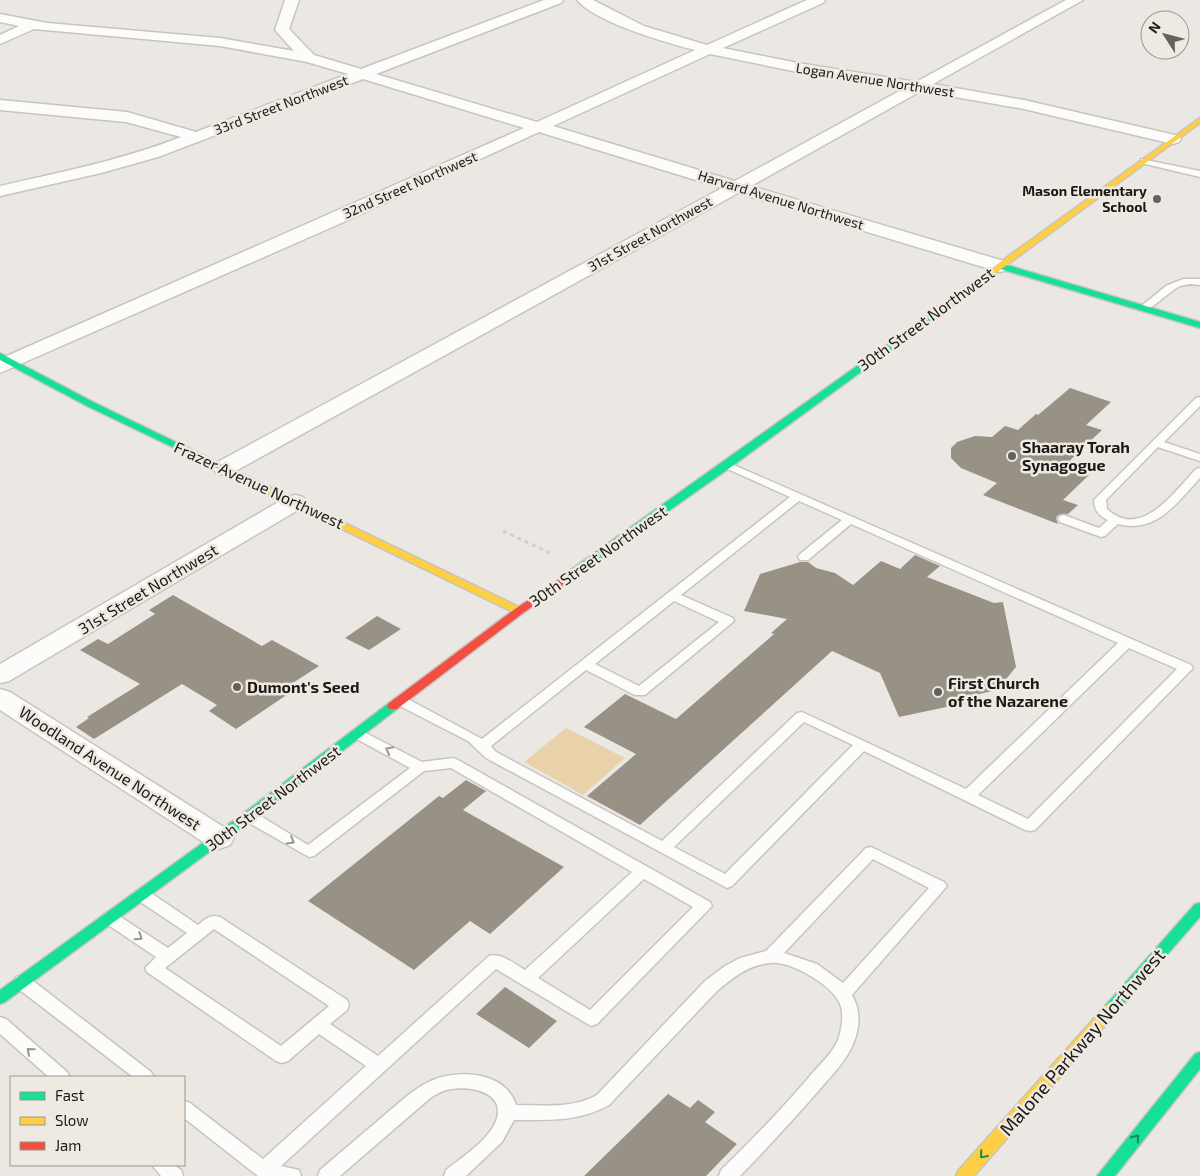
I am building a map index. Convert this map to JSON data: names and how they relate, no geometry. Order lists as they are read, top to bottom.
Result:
{
  "streets": {
    "main road": [
      "Harvard Avenue Northwest",
      "30th Street Northwest",
      "Frazer Avenue Northwest",
      "Malone Parkway Northwest"
    ],
    "street": [
      "Logan Avenue Northwest",
      "33rd Street Northwest",
      "32nd Street Northwest",
      "31st Street Northwest",
      "Woodland Avenue Northwest"
    ]
  },
  "crossings": [
    ["Logan Avenue Northwest", "32nd Street Northwest"],
    ["Logan Avenue Northwest", "31st Street Northwest"],
    ["Logan Avenue Northwest", "30th Street Northwest"],
    ["33rd Street Northwest", "Harvard Avenue Northwest"],
    ["32nd Street Northwest", "Harvard Avenue Northwest"],
    ["32nd Street Northwest", "Frazer Avenue Northwest"],
    ["Harvard Avenue Northwest", "31st Street Northwest"],
    ["Harvard Avenue Northwest", "30th Street Northwest"],
    ["31st Street Northwest", "Frazer Avenue Northwest"],
    ["30th Street Northwest", "Frazer Avenue Northwest"],
    ["30th Street Northwest", "Woodland Avenue Northwest"]
  ],
  "one_way": ["Malone Parkway Northwest"],
  "places": [
    "Mason Elementary School",
    "Shaaray Torah Synagogue",
    "Dumont's Seed",
    "First Church of the Nazarene"
  ],
  "legend": ["Fast", "Slow", "Jam"],
  "north": "top left"
}
